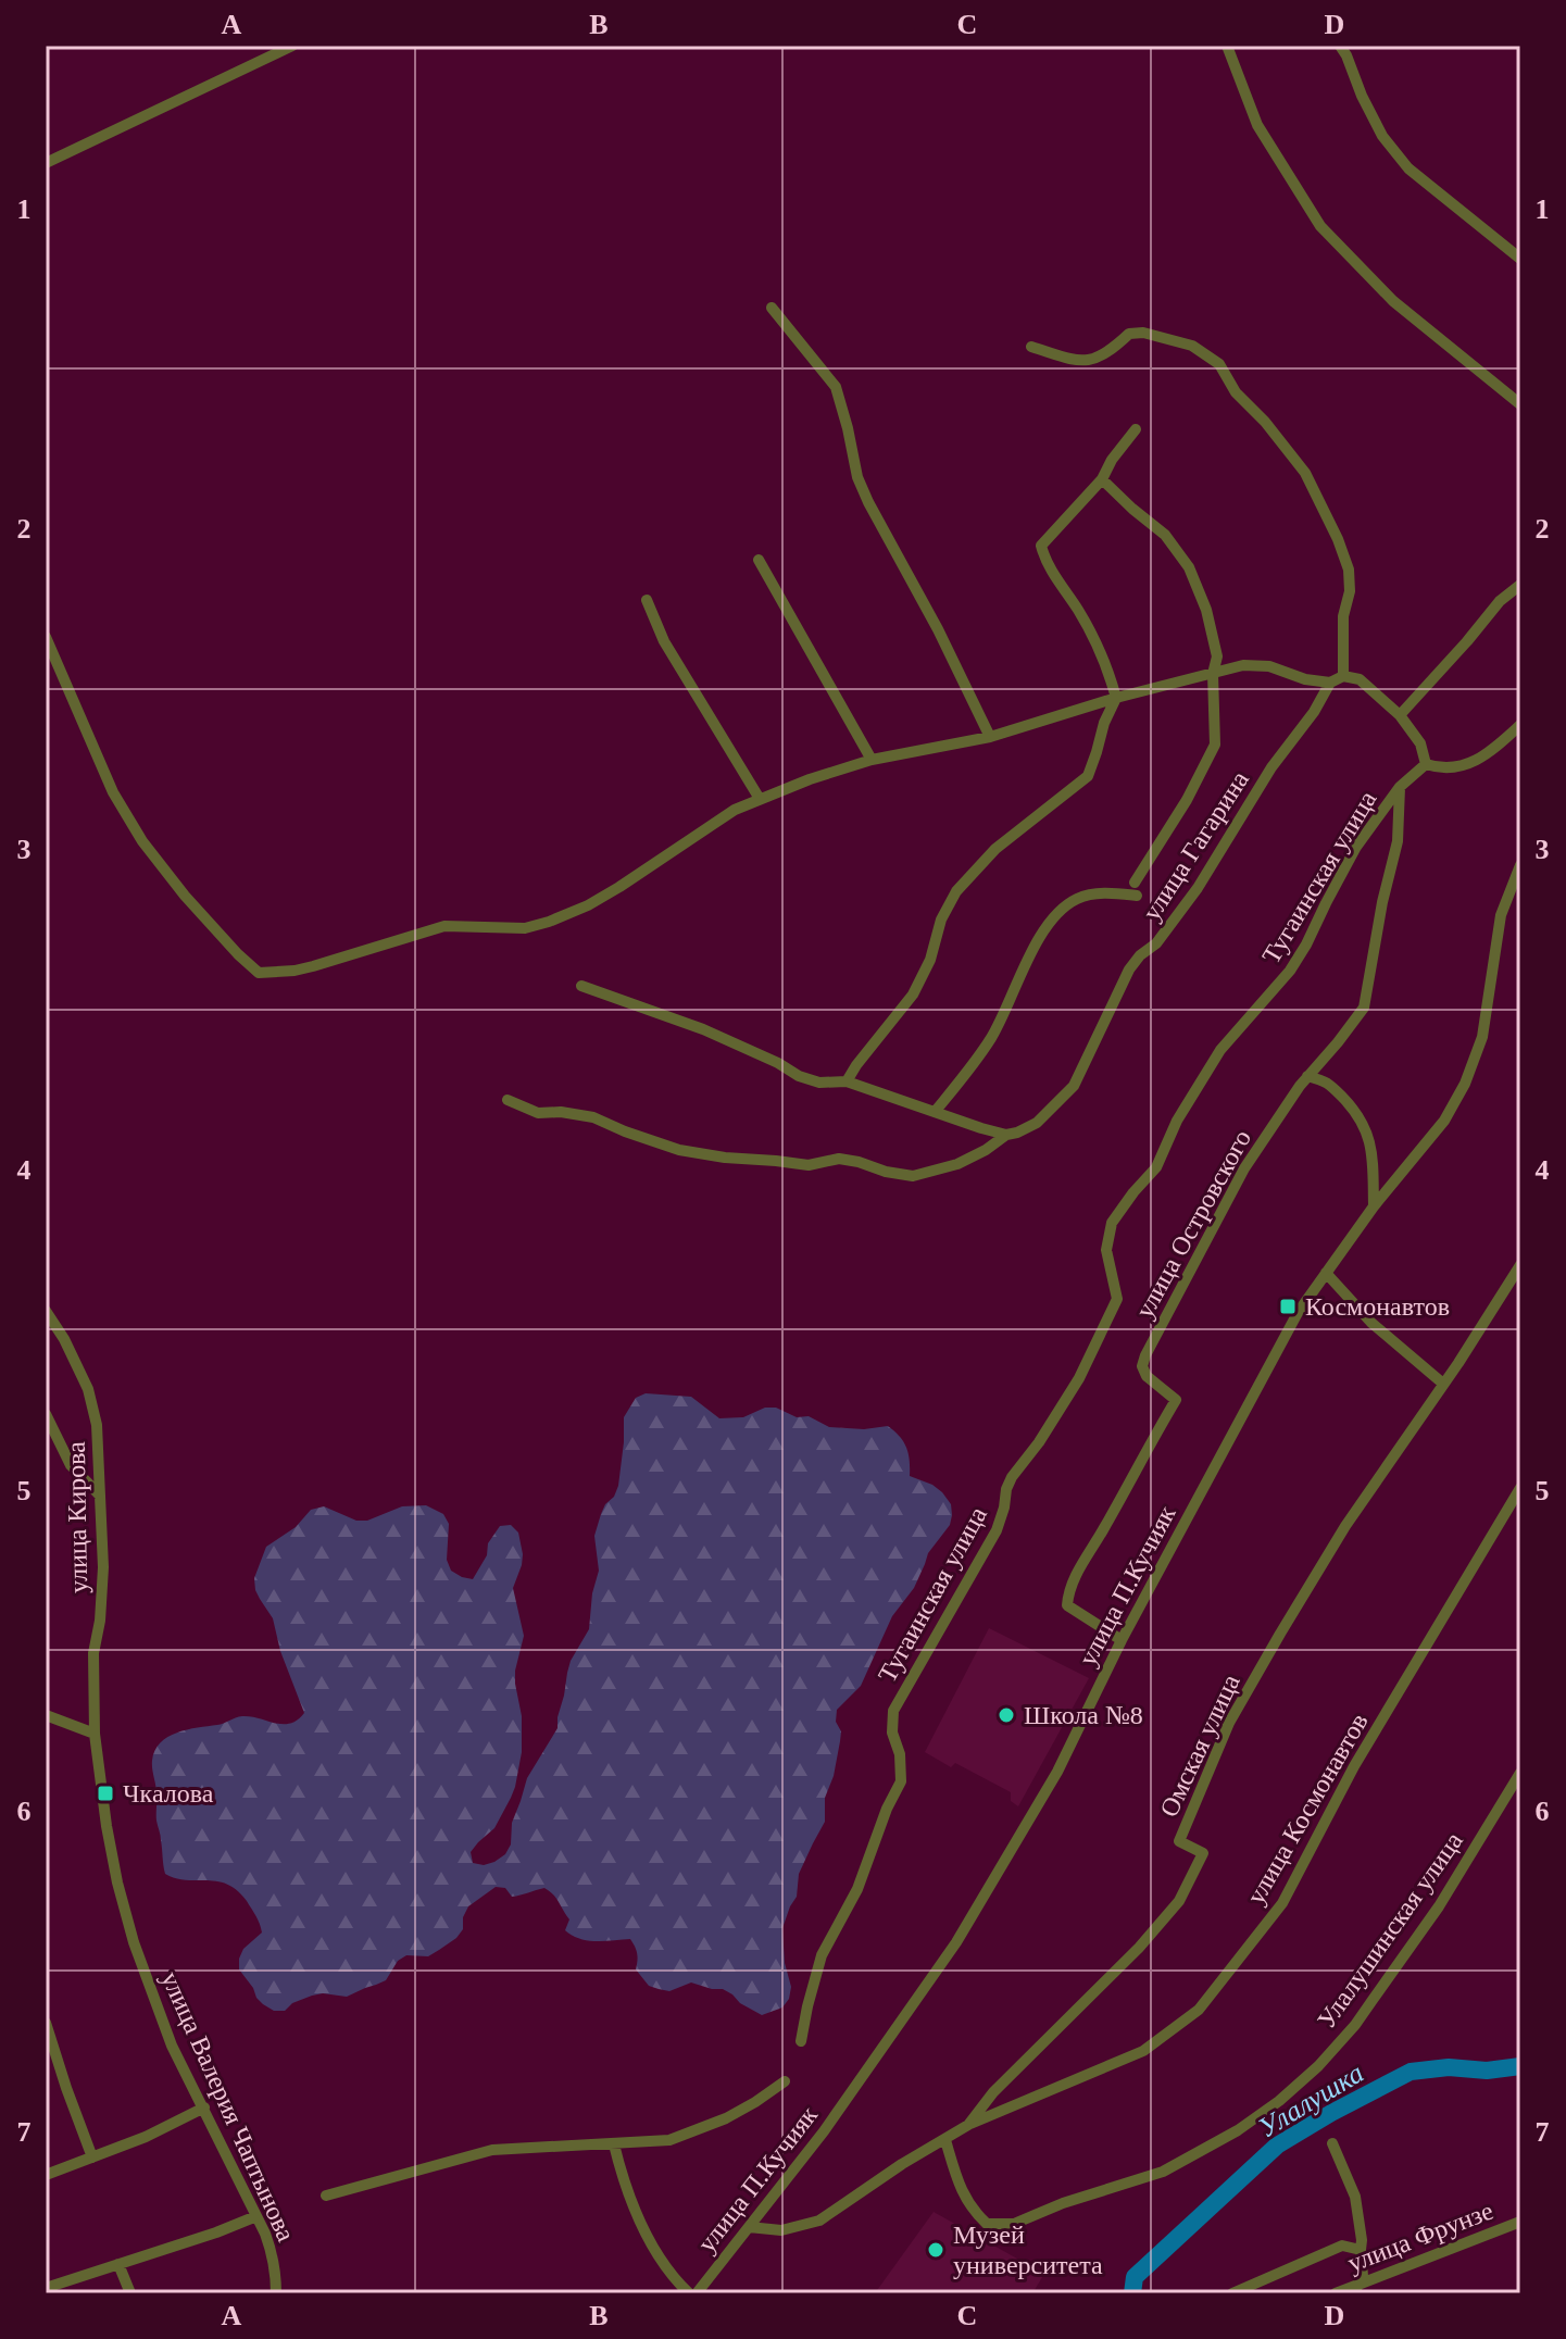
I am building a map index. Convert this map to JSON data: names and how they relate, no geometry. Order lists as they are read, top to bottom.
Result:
{
  "streets": {
    "street": [
      "улица Гагарина",
      "Тугаинская улица",
      "улица Островского",
      "улица Кирова",
      "улица П.Кучияк",
      "Омская улица",
      "улица Космонавтов",
      "Улалушинская улица",
      "улица Валерия Чаптынова",
      "улица Фрунзе"
    ]
  },
  "crossings": [
    ["Тугаинская улица", "улица Островского"],
    ["улица Островского", "улица П.Кучияк"],
    ["улица Кирова", "улица Валерия Чаптынова"],
    ["улица П.Кучияк", "Омская улица"],
    ["Омская улица", "улица Космонавтов"],
    ["Омская улица", "Улалушинская улица"]
  ],
  "water": ["Улалушка"],
  "places": {
    "transit": ["Космонавтов", "Чкалова"],
    "other": ["Школа №8", "Музей университета"]
  },
  "grid": {
    "columns": [
      "A",
      "B",
      "C",
      "D"
    ],
    "rows": [
      "1",
      "2",
      "3",
      "4",
      "5",
      "6",
      "7"
    ]
  }
}
